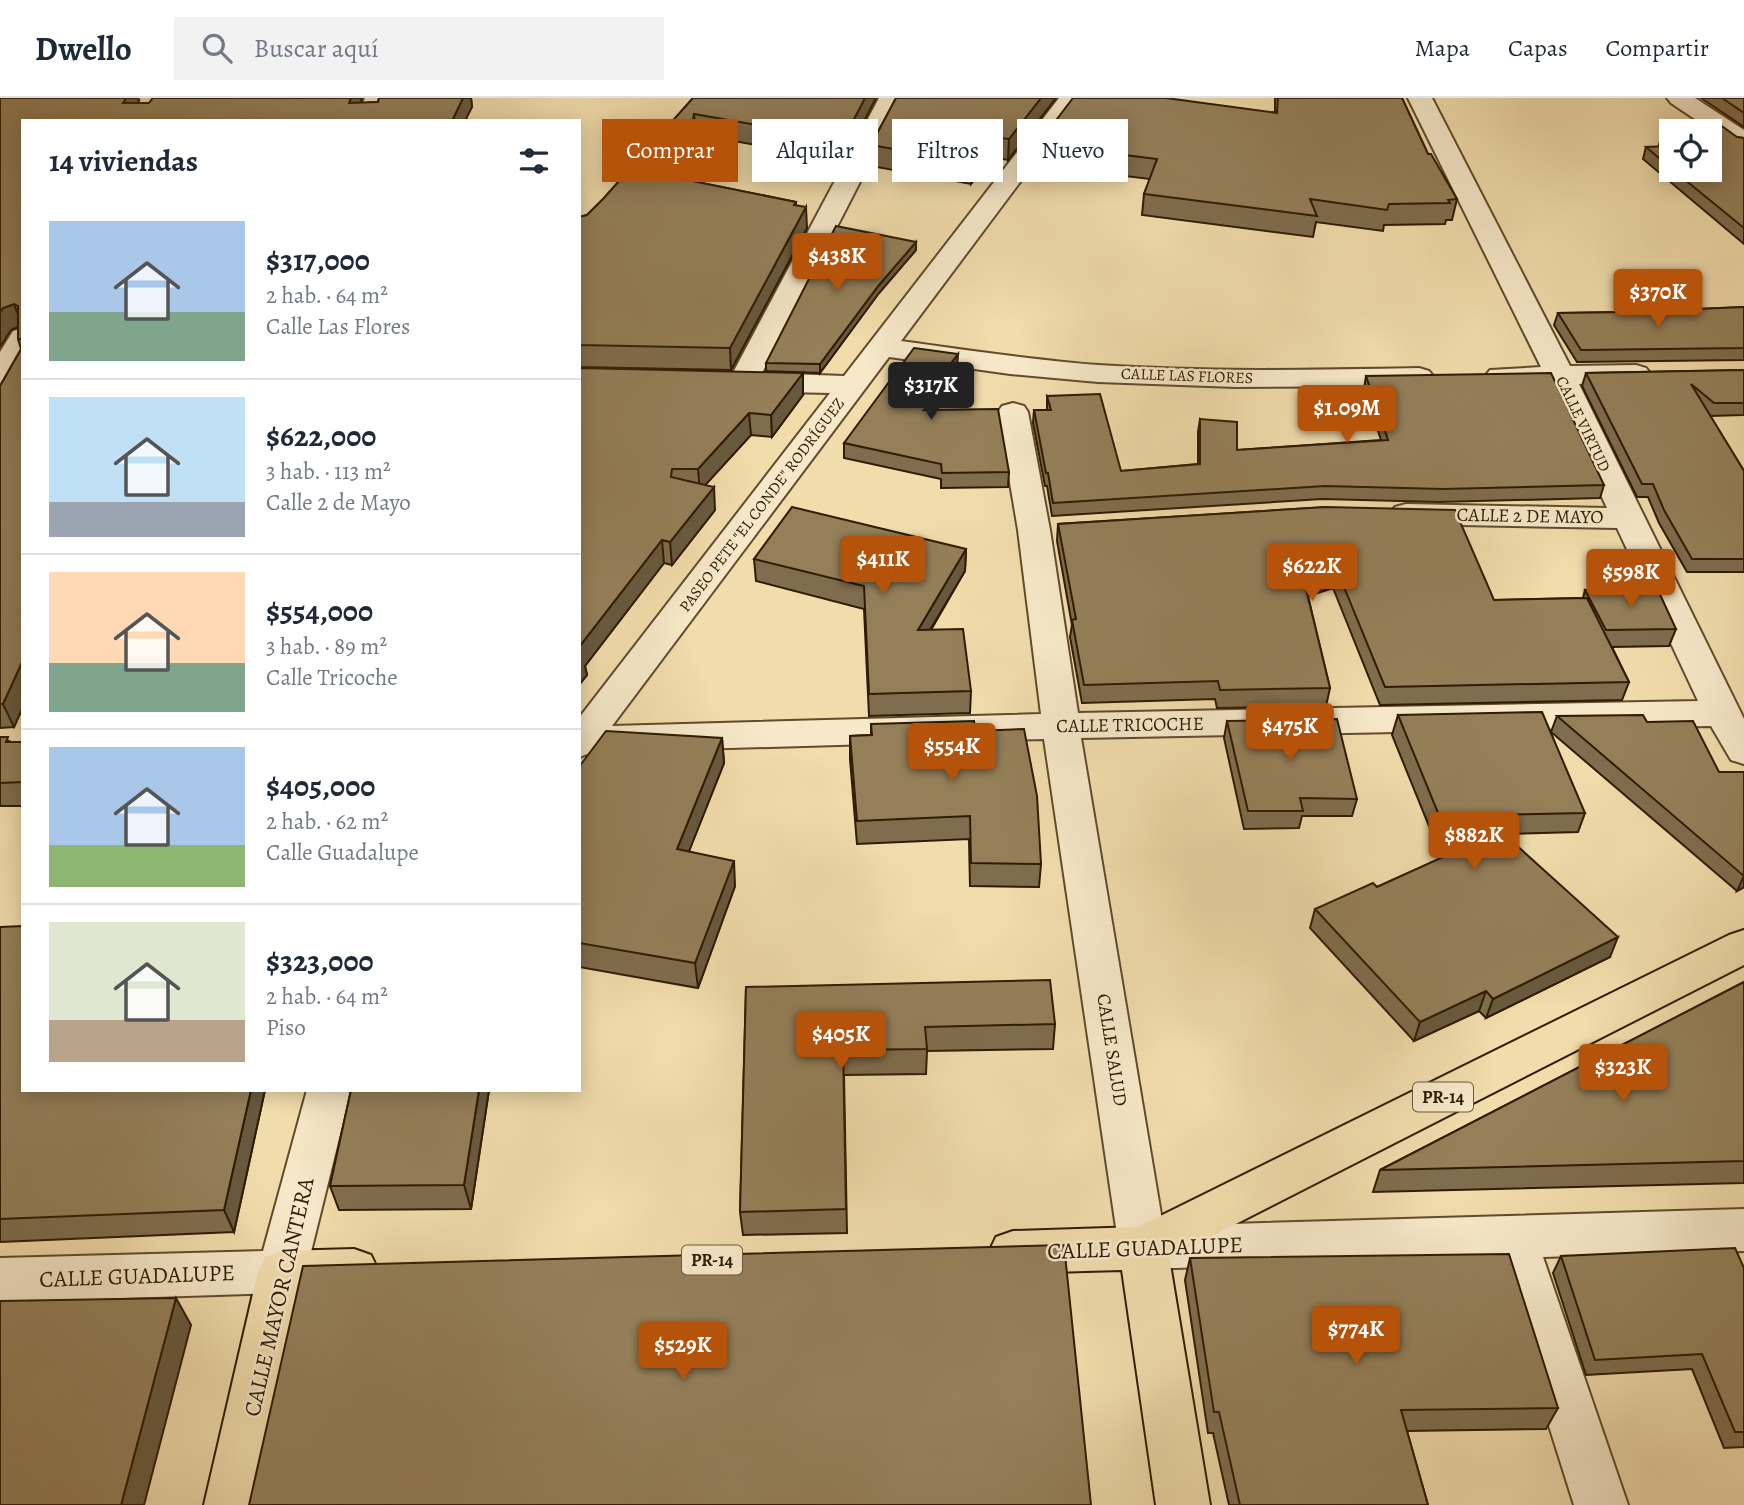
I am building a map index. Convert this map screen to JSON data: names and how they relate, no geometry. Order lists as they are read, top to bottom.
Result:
{
  "streets": {
    "main road": [
      "CALLE SALUD",
      "PR-14",
      "CALLE GUADALUPE",
      "CALLE MAYOR CANTERA"
    ],
    "street": [
      "CALLE LAS FLORES",
      "CALLE VIRTUD",
      "PASEO PETE \"EL CONDE\" RODRÍGUEZ",
      "CALLE 2 DE MAYO",
      "CALLE TRICOCHE"
    ]
  },
  "crossings": [
    ["CALLE LAS FLORES", "CALLE VIRTUD"],
    ["CALLE LAS FLORES", "PASEO PETE \"EL CONDE\" RODRÍGUEZ"],
    ["CALLE VIRTUD", "CALLE 2 DE MAYO"],
    ["CALLE VIRTUD", "CALLE TRICOCHE"],
    ["CALLE TRICOCHE", "CALLE SALUD"],
    ["CALLE SALUD", "PR-14"],
    ["CALLE SALUD", "CALLE GUADALUPE"],
    ["PR-14", "CALLE GUADALUPE"],
    ["CALLE GUADALUPE", "CALLE MAYOR CANTERA"]
  ],
  "page": {
    "header": "Dwello",
    "search": "Buscar aquí",
    "nav": ["Mapa", "Capas", "Compartir"],
    "chip": [
      "Comprar",
      "Alquilar",
      "Filtros",
      "Nuevo"
    ],
    "heading": "14 viviendas",
    "list": [
      {
        "name": "$317,000",
        "note": "2 hab. · 64 m² · Calle Las Flores"
      },
      {
        "name": "$622,000",
        "note": "3 hab. · 113 m² · Calle 2 de Mayo"
      },
      {
        "name": "$554,000",
        "note": "3 hab. · 89 m² · Calle Tricoche"
      },
      {
        "name": "$405,000",
        "note": "2 hab. · 62 m² · Calle Guadalupe"
      },
      {
        "name": "$323,000",
        "note": "2 hab. · 64 m² · Piso"
      }
    ],
    "price": [
      "$438K",
      "$370K",
      "$317K",
      "$1.09M",
      "$411K",
      "$622K",
      "$598K",
      "$475K",
      "$554K",
      "$882K",
      "$405K",
      "$323K",
      "$774K",
      "$529K"
    ]
  }
}
